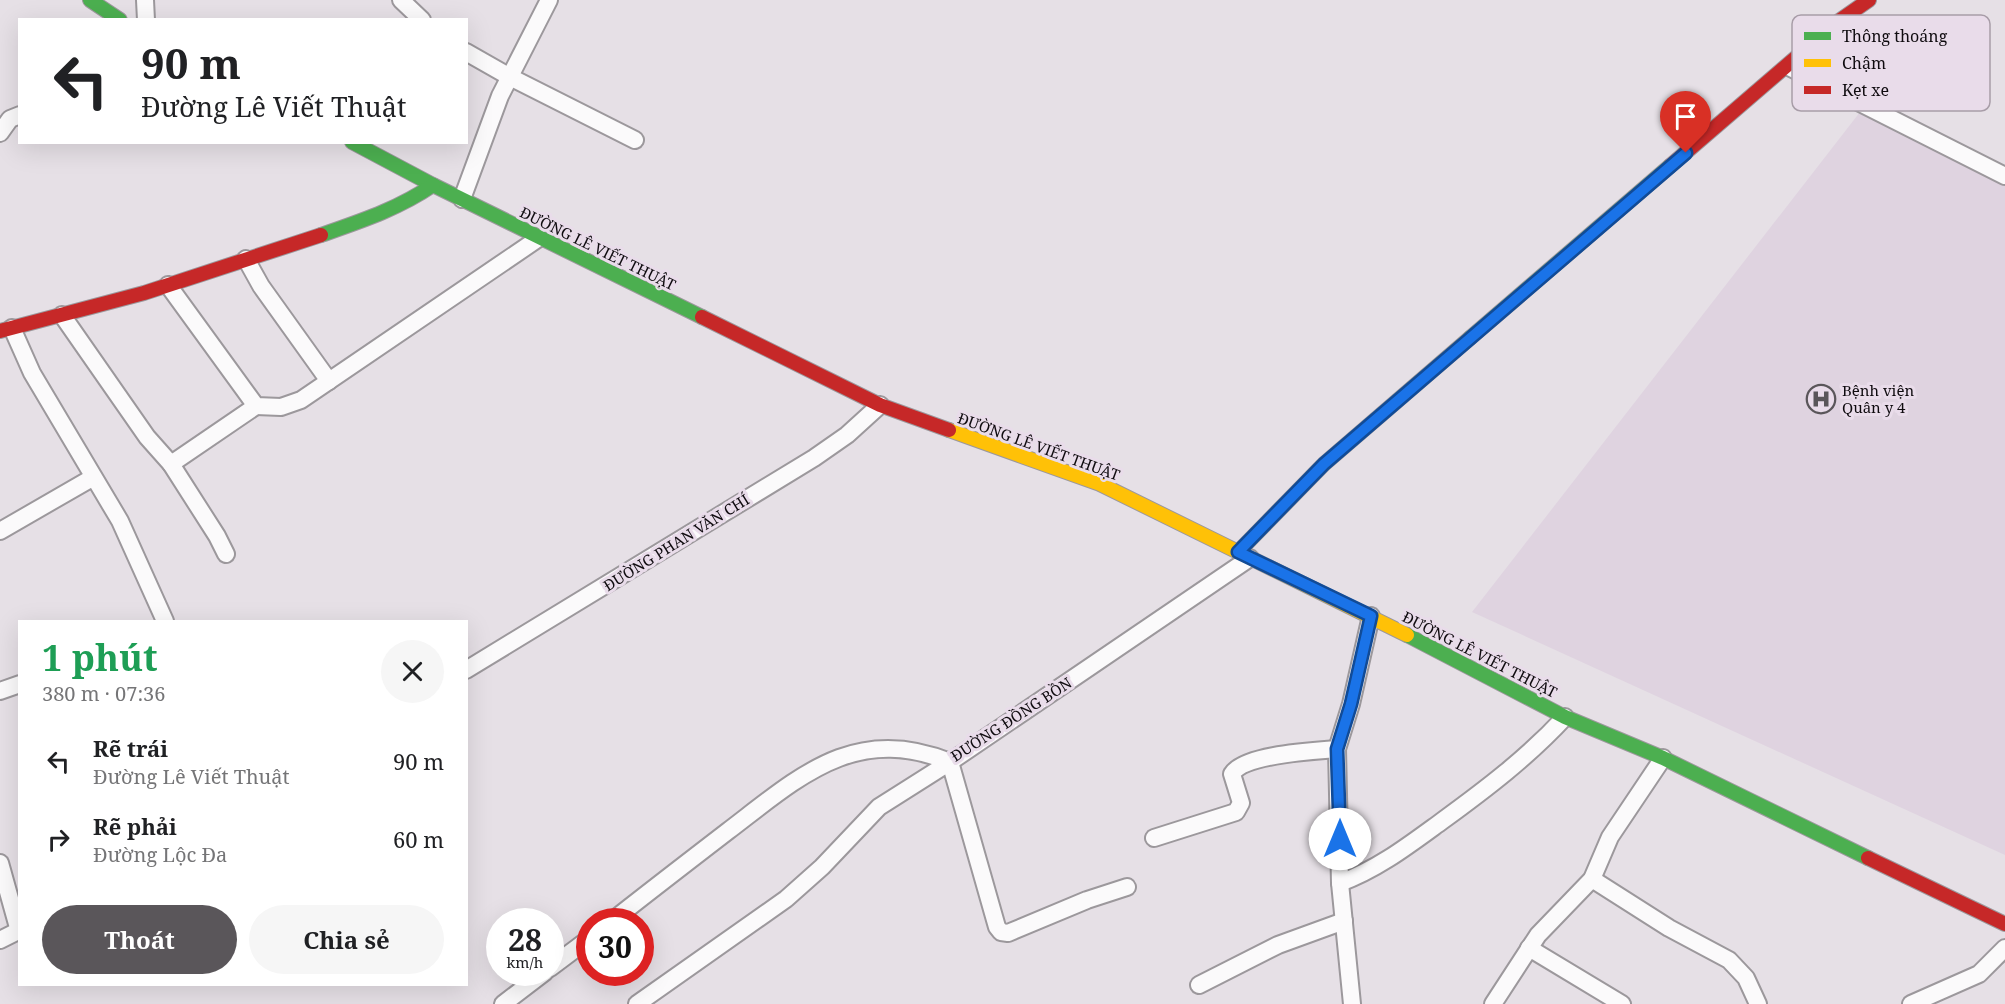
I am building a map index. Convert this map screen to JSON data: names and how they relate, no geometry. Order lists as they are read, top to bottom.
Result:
{
  "streets": {
    "main road": ["ĐƯỜNG LÊ VIẾT THUẬT"],
    "street": ["ĐƯỜNG PHAN VĂN CHÍ", "ĐƯỜNG ĐỒNG BỒN"]
  },
  "crossings": [
    ["ĐƯỜNG LÊ VIẾT THUẬT", "ĐƯỜNG PHAN VĂN CHÍ"],
    ["ĐƯỜNG LÊ VIẾT THUẬT", "ĐƯỜNG ĐỒNG BỒN"]
  ],
  "places": {
    "hospital": ["Bệnh viện Quân y 4"]
  },
  "legend": ["Thông thoáng", "Chậm", "Kẹt xe"],
  "page": {
    "turn": ["90 m", "Đường Lê Viết Thuật"],
    "heading": ["1 phút", "380 m · 07:36"],
    "list": [
      {
        "name": "Rẽ trái",
        "note": "Đường Lê Viết Thuật",
        "value": "90 m"
      },
      {
        "name": "Rẽ phải",
        "note": "Đường Lộc Đa",
        "value": "60 m"
      }
    ],
    "buttons": ["Thoát", "Chia sẻ"],
    "speed": "28 km/h",
    "limit": "30"
  }
}
